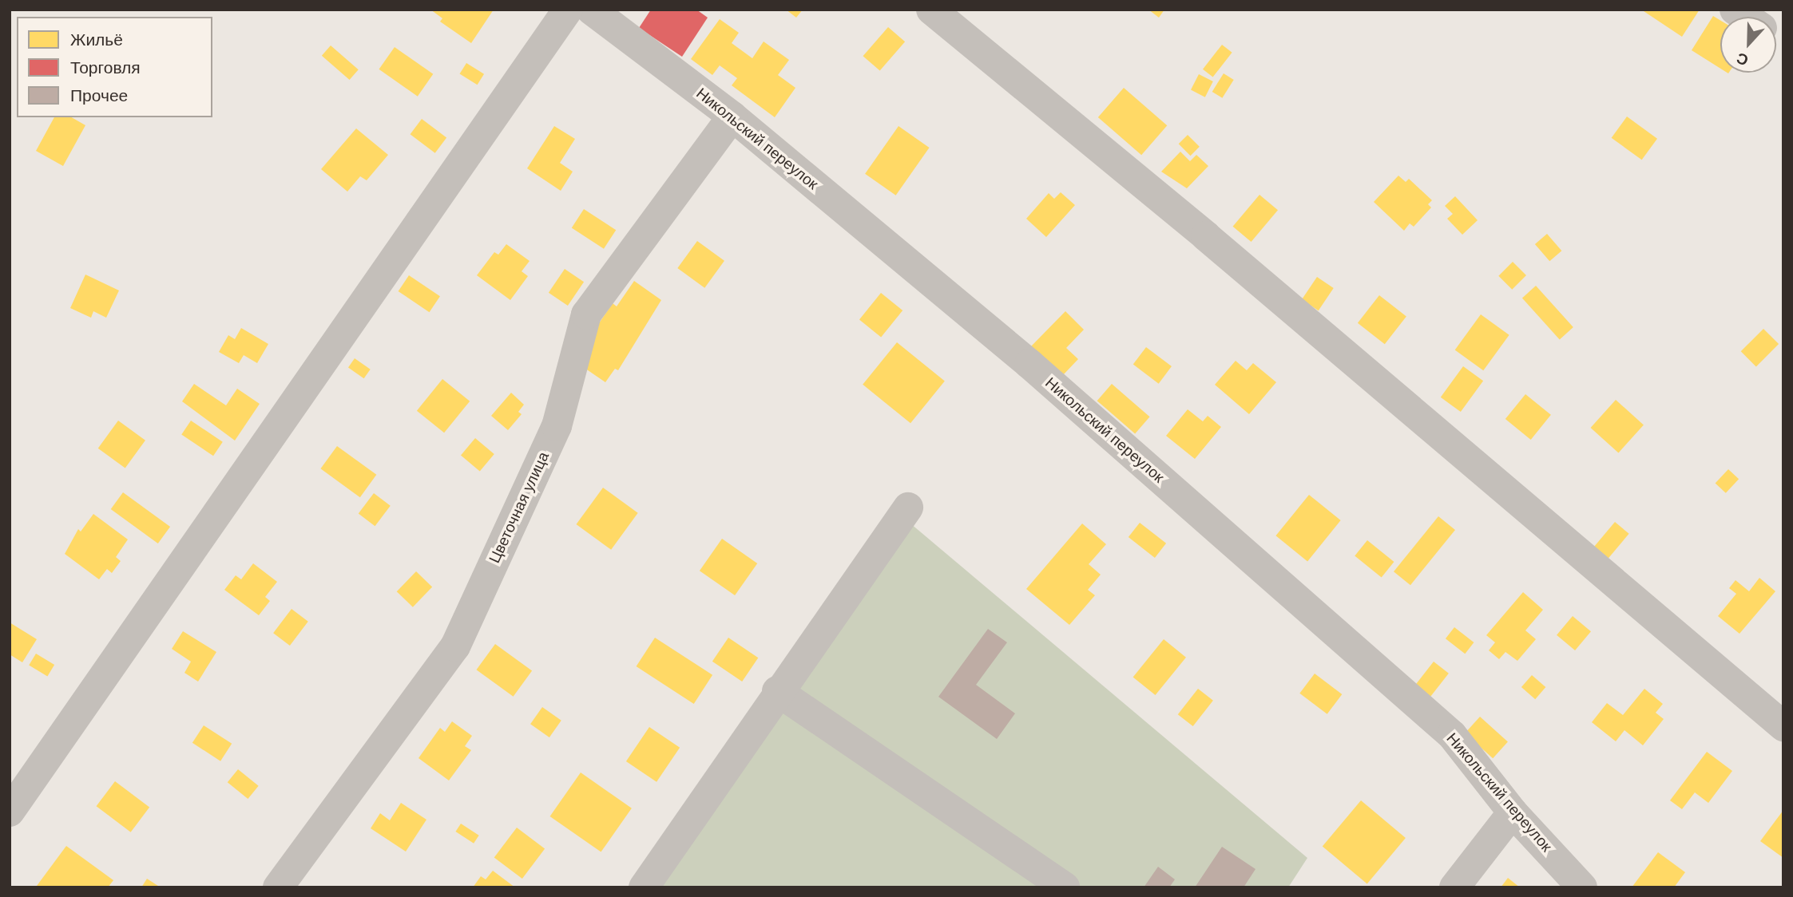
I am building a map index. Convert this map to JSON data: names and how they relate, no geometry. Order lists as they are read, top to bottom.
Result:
{
  "streets": {
    "street": ["Никольский переулок", "Цветочная улица"]
  },
  "crossings": [
    ["Никольский переулок", "Цветочная улица"]
  ],
  "legend": ["Жильё", "Торговля", "Прочее"],
  "north": "bottom"
}
